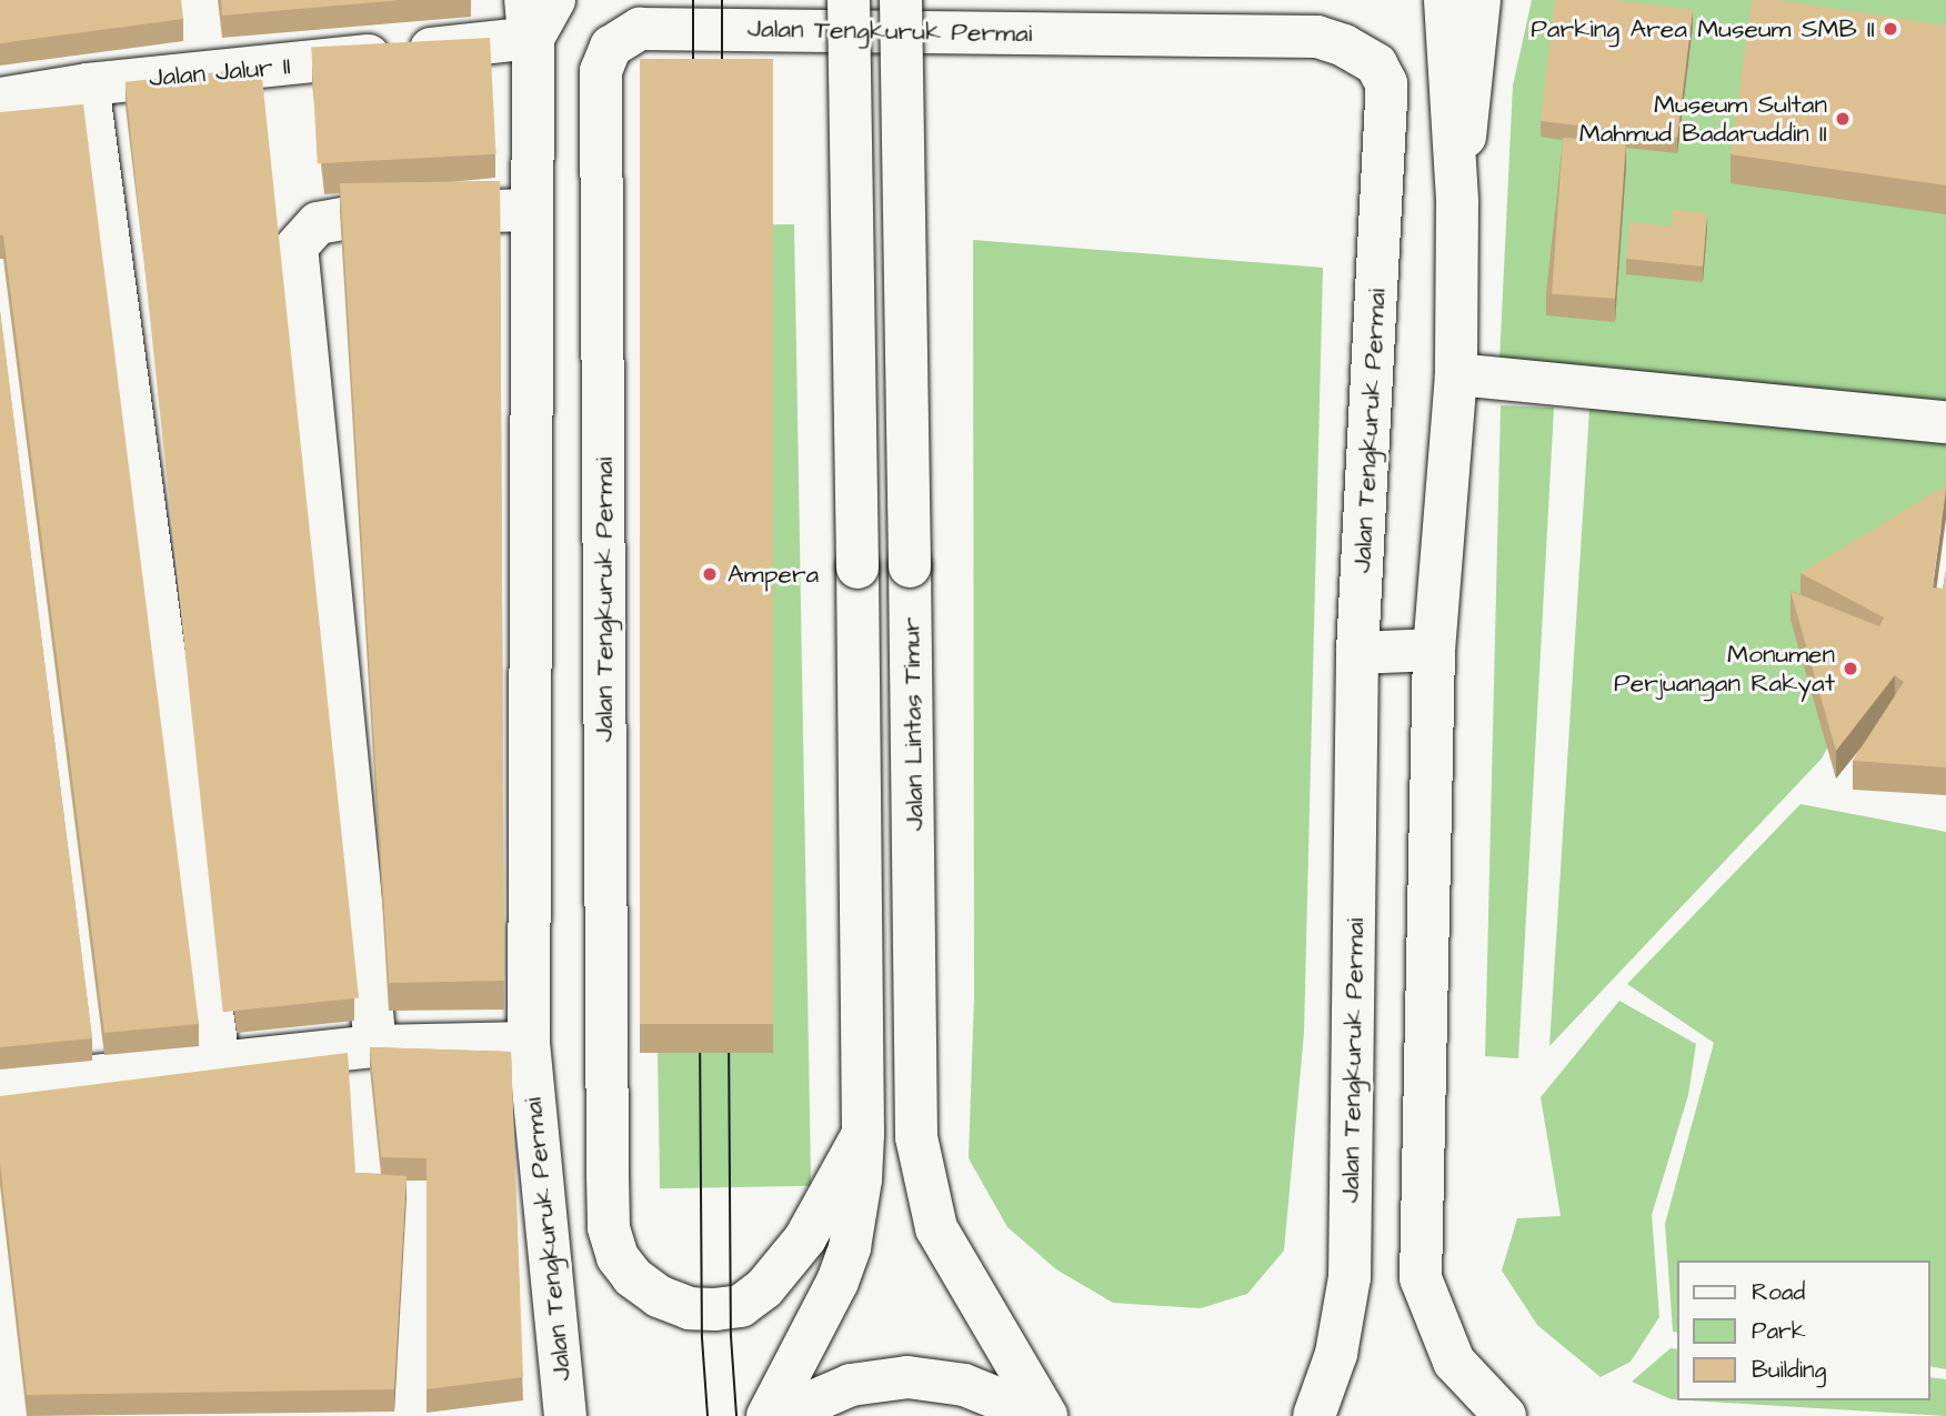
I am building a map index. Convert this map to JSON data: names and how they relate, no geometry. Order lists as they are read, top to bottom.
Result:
{
  "streets": {
    "main road": ["Jalan Tengkuruk Permai", "Jalan Jalur II", "Jalan Lintas Timur"]
  },
  "crossings": [
    ["Jalan Tengkuruk Permai", "Jalan Jalur II"],
    ["Jalan Tengkuruk Permai", "Jalan Lintas Timur"]
  ],
  "places": [
    "Parking Area Museum SMB II",
    "Museum Sultan Mahmud Badaruddin II",
    "Ampera",
    "Monumen Perjuangan Rakyat"
  ],
  "legend": ["Road", "Park", "Building"]
}
